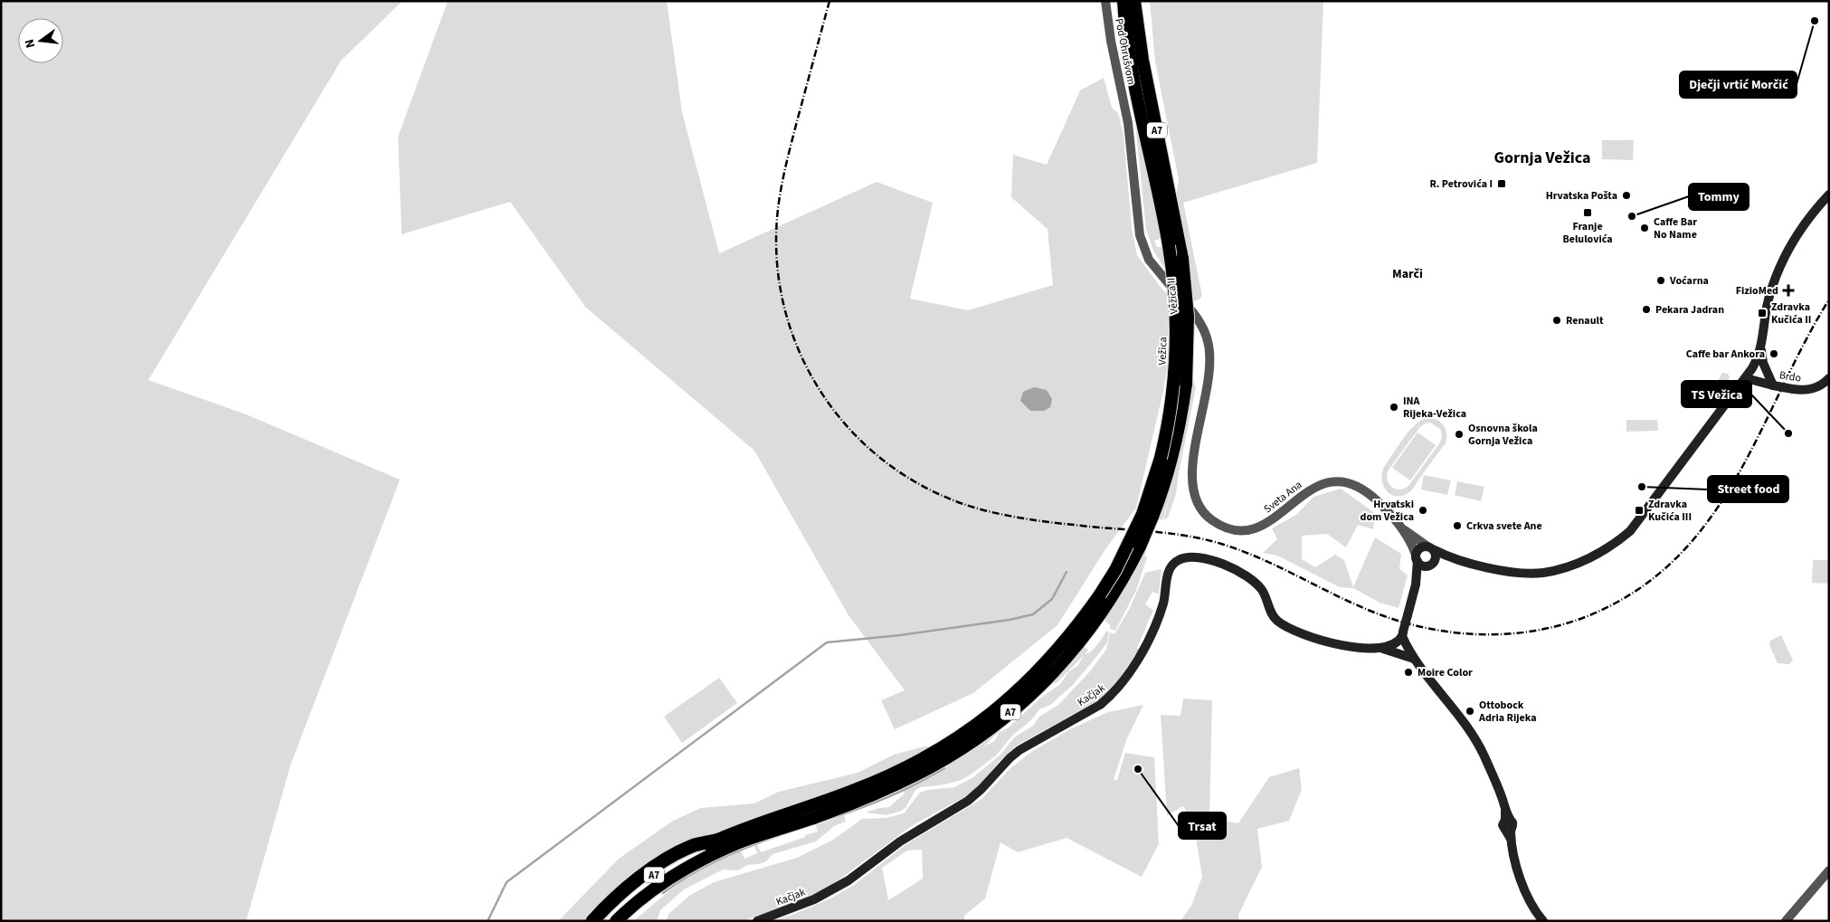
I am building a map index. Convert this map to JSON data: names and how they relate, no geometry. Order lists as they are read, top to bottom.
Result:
{
  "streets": {
    "highway": ["A7", "Vežica II", "Vežica"],
    "main road": ["Brdo", "Kačjak"],
    "street": ["Pod Ohrušvom", "Sveta Ana"]
  },
  "crossings": [
    ["Pod Ohrušvom", "Sveta Ana"],
    ["A7", "Vežica II"],
    ["A7", "Vežica"],
    ["Vežica II", "Vežica"]
  ],
  "districts": ["Gornja Vežica", "Marči"],
  "places": {
    "other": [
      "Dječji vrtić Morčić",
      "Hrvatska Pošta",
      "Tommy",
      "Caffe Bar No Name",
      "Voćarna",
      "Pekara Jadran",
      "Renault",
      "Caffe bar Ankora",
      "INA Rijeka-Vežica",
      "TS Vežica",
      "Osnovna škola Gornja Vežica",
      "Street food",
      "Hrvatski dom Vežica",
      "Crkva svete Ane",
      "Moire Color",
      "Ottobock Adria Rijeka",
      "Trsat"
    ],
    "transit": [
      "R. Petrovića I",
      "Franje Belulovića",
      "Zdravka Kučića II",
      "Zdravka Kučića III"
    ],
    "health": ["FizioMed"]
  },
  "north": "left"
}
